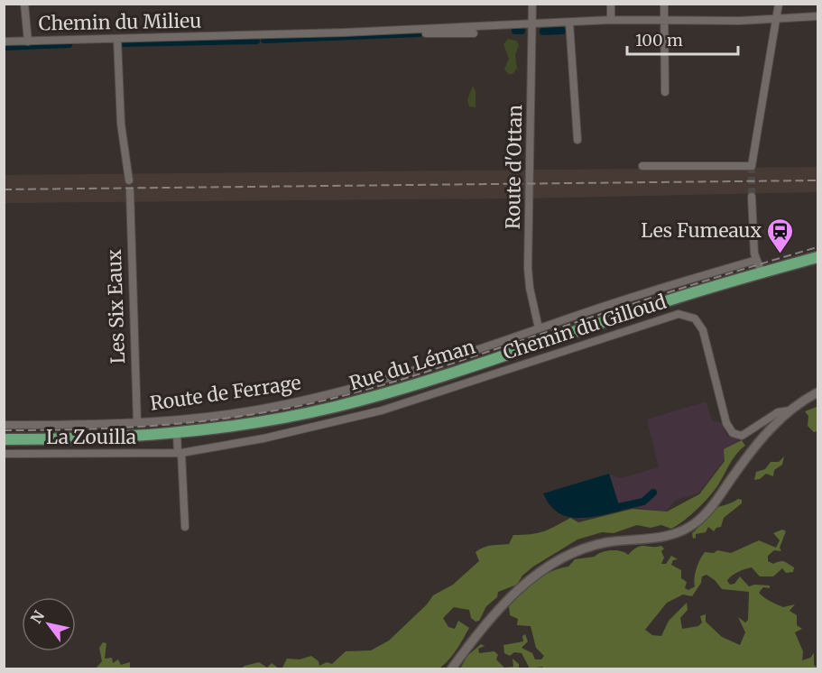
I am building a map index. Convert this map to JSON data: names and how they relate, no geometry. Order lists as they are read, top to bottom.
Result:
{
  "streets": {
    "main road": ["Rue du Léman"],
    "street": [
      "Chemin du Milieu",
      "Route d'Ottan",
      "Les Six Eaux",
      "Chemin du Gilloud",
      "Route de Ferrage",
      "La Zouilla"
    ]
  },
  "crossings": [
    ["Chemin du Milieu", "Route d'Ottan"],
    ["Route d'Ottan", "Route de Ferrage"],
    ["Les Six Eaux", "Route de Ferrage"],
    ["Chemin du Gilloud", "La Zouilla"]
  ],
  "places": {
    "station": ["Les Fumeaux"]
  },
  "scale_bar": "100 m",
  "north": "top left"
}
